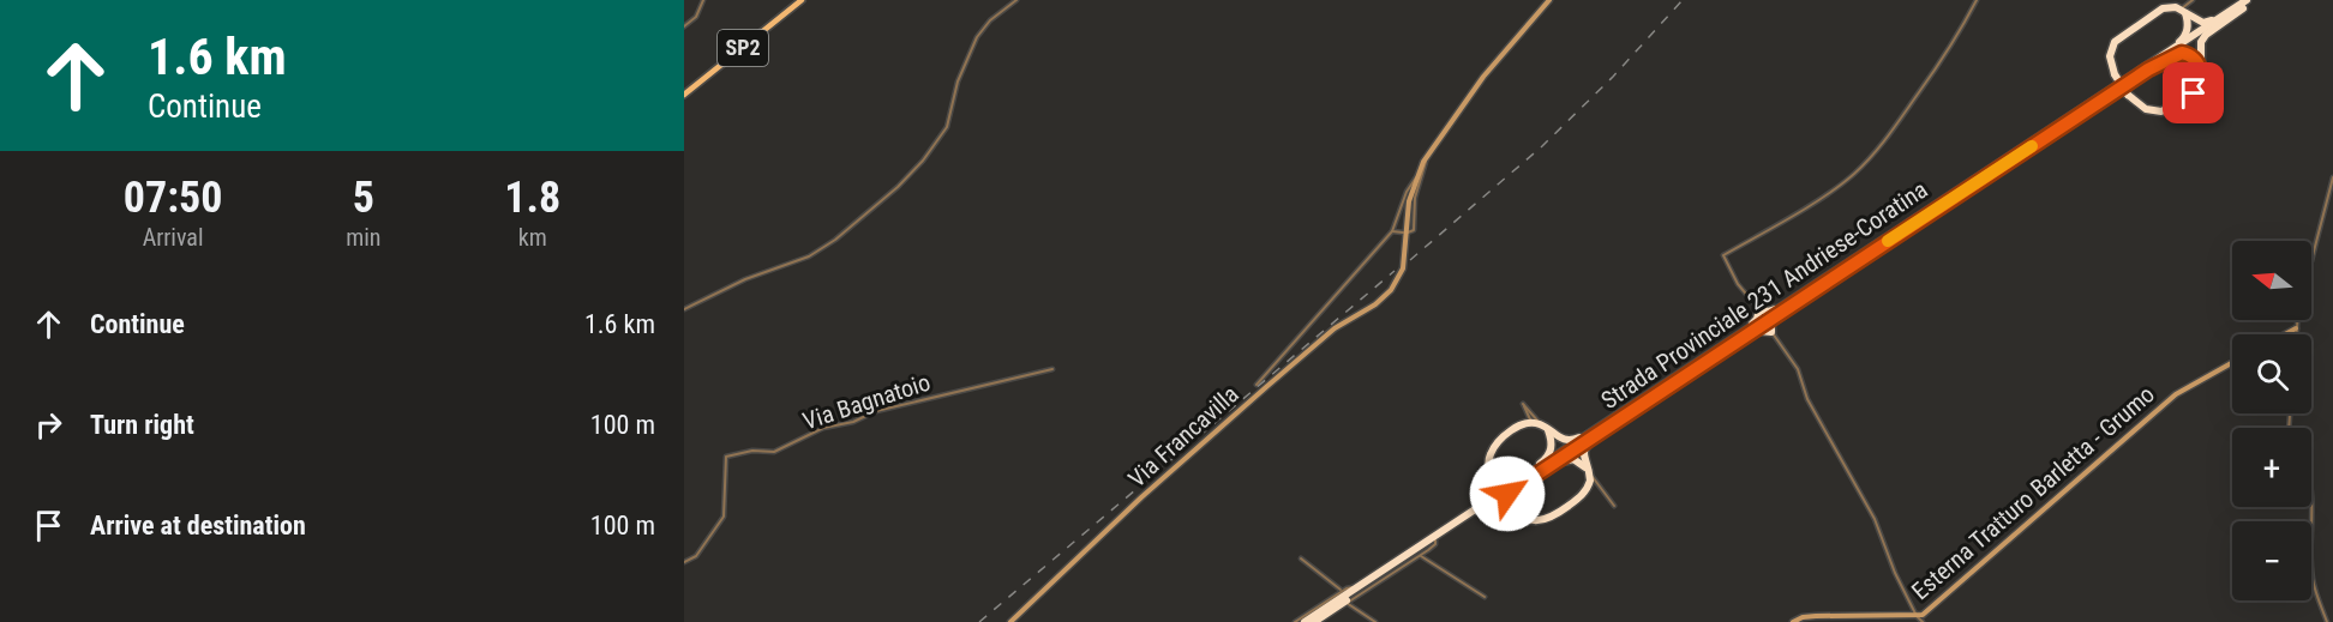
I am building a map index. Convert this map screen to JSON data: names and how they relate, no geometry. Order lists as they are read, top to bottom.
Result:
{
  "streets": {
    "highway": ["Strada Provinciale 231 Andriese-Coratina"],
    "main road": ["SP2"],
    "street": ["Via Bagnatoio", "Via Francavilla", "Esterna Tratturo Barletta - Grumo"]
  },
  "north": "left",
  "page": {
    "turn": ["1.6 km", "Continue"],
    "eta": [
      "07:50",
      "Arrival",
      "5",
      "min",
      "1.8",
      "km"
    ],
    "map_buttons": ["+", "−"],
    "list": [
      {
        "name": "Continue",
        "value": "1.6 km"
      },
      {
        "name": "Turn right",
        "value": "100 m"
      },
      {
        "name": "Arrive at destination",
        "value": "100 m"
      }
    ]
  }
}
